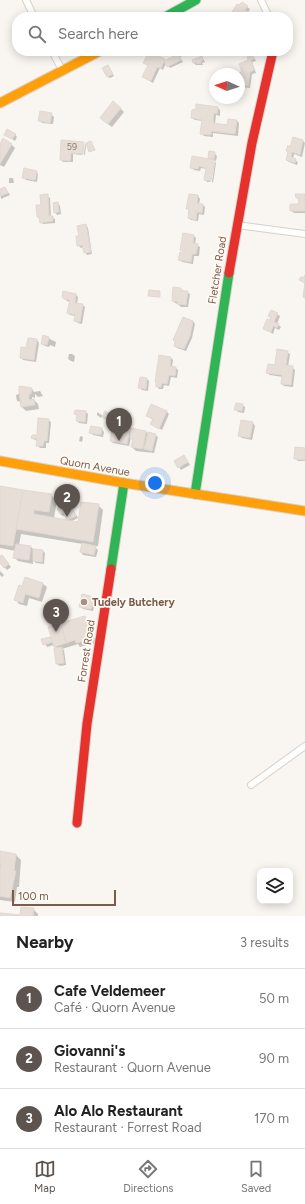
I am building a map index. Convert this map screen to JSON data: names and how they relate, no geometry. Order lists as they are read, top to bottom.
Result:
{
  "streets": {
    "street": ["Fletcher Road", "Quorn Avenue", "Forrest Road"]
  },
  "crossings": [
    ["Fletcher Road", "Quorn Avenue"],
    ["Quorn Avenue", "Forrest Road"]
  ],
  "places": ["Tudely Butchery"],
  "house_numbers": ["59"],
  "scale_bar": "100 m",
  "north": "left",
  "page": {
    "search": "Search here",
    "pins": ["1", "2", "3"],
    "scale": "100 m",
    "heading": ["Nearby", "3 results"],
    "list": [
      {
        "mark": "1",
        "name": "Cafe Veldemeer",
        "note": "Café · Quorn Avenue",
        "value": "50 m"
      },
      {
        "mark": "2",
        "name": "Giovanni's",
        "note": "Restaurant · Quorn Avenue",
        "value": "90 m"
      },
      {
        "mark": "3",
        "name": "Alo Alo Restaurant",
        "note": "Restaurant · Forrest Road",
        "value": "170 m"
      }
    ],
    "nav": ["Map", "Directions", "Saved"]
  }
}
